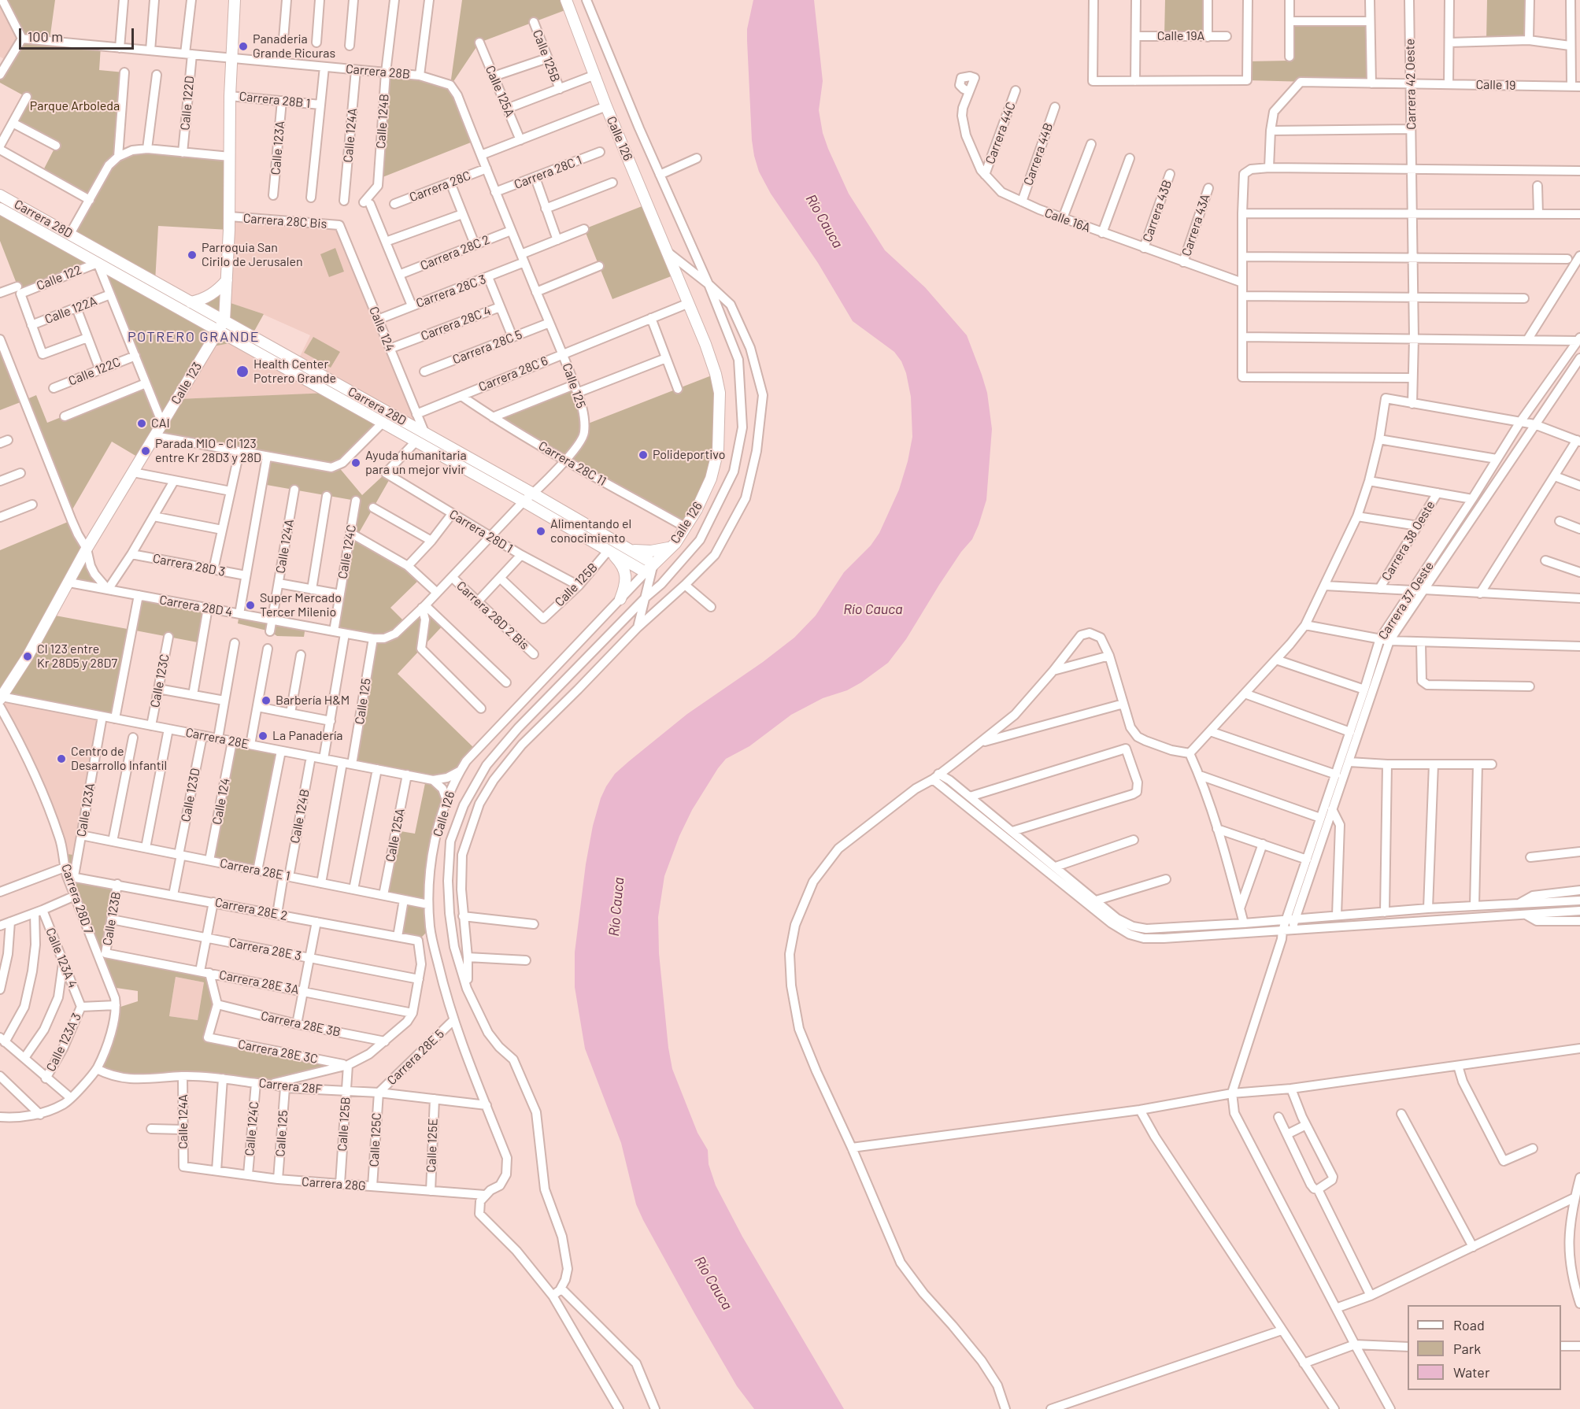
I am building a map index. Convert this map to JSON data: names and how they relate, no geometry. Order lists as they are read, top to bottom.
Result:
{
  "streets": {
    "street": [
      "Calle 19A",
      "Calle 125B",
      "Carrera 28B",
      "Carrera 42 Oeste",
      "Calle 19",
      "Calle 125A",
      "Carrera 28B 1",
      "Calle 122D",
      "Calle 124B",
      "Carrera 44C",
      "Calle 124A",
      "Calle 126",
      "Calle 123A",
      "Carrera 44B",
      "Carrera 28C 1",
      "Carrera 28C",
      "Carrera 43B",
      "Carrera 28D",
      "Calle 16A",
      "Carrera 28C Bis",
      "Carrera 43A",
      "Carrera 28C 2",
      "Calle 122",
      "Carrera 28C 3",
      "Calle 122A",
      "Carrera 28C 4",
      "Calle 124",
      "Carrera 28C 5",
      "Calle 122C",
      "Carrera 28C 6",
      "Calle 123",
      "Calle 125",
      "Carrera 28C 11",
      "Carrera 28D 1",
      "Carrera 38 Oeste",
      "Calle 124C",
      "Carrera 28D 3",
      "Carrera 37 Oeste",
      "Carrera 28D 4",
      "Carrera 28D 2 Bis",
      "Calle 123C",
      "Carrera 28E",
      "Calle 123D",
      "Carrera 28E 1",
      "Carrera 28D 7",
      "Carrera 28E 2",
      "Calle 123B",
      "Carrera 28E 3",
      "Calle 123A 4",
      "Carrera 28E 3A",
      "Carrera 28E 3B",
      "Calle 123A 3",
      "Carrera 28E 3C",
      "Carrera 28E 5",
      "Carrera 28F",
      "Calle 125C",
      "Calle 125E",
      "Carrera 28G"
    ]
  },
  "crossings": [
    ["Calle 125B", "Carrera 28D"],
    ["Calle 125B", "Carrera 28D 1"],
    ["Calle 125B", "Carrera 28E 3C"],
    ["Calle 125B", "Carrera 28F"],
    ["Calle 125B", "Carrera 28G"],
    ["Carrera 28B", "Calle 122D"],
    ["Carrera 28B", "Calle 124B"],
    ["Carrera 28B", "Calle 124A"],
    ["Carrera 28B", "Calle 123"],
    ["Carrera 28B", "Calle 125"],
    ["Carrera 42 Oeste", "Calle 19"],
    ["Calle 125A", "Carrera 28E"],
    ["Calle 125A", "Carrera 28E 1"],
    ["Carrera 28B 1", "Calle 123A"],
    ["Carrera 28B 1", "Calle 123"],
    ["Calle 124B", "Carrera 28E"],
    ["Calle 124B", "Carrera 28E 1"],
    ["Calle 124B", "Carrera 28E 2"],
    ["Carrera 44C", "Calle 16A"],
    ["Calle 124A", "Carrera 28D 4"],
    ["Calle 124A", "Carrera 28F"],
    ["Calle 124A", "Carrera 28G"],
    ["Calle 126", "Carrera 28D"],
    ["Calle 126", "Carrera 28C 6"],
    ["Calle 126", "Carrera 28C 11"],
    ["Calle 126", "Carrera 28E"],
    ["Calle 126", "Carrera 28E 1"],
    ["Calle 126", "Carrera 28E 5"],
    ["Calle 126", "Carrera 28F"],
    ["Calle 126", "Carrera 28G"],
    ["Calle 123A", "Carrera 28E"],
    ["Calle 123A", "Carrera 28E 1"],
    ["Calle 123A", "Carrera 28D 7"],
    ["Calle 123A", "Carrera 28E 2"],
    ["Carrera 44B", "Calle 16A"],
    ["Carrera 28C 1", "Calle 125"],
    ["Carrera 28C", "Calle 125"],
    ["Carrera 43B", "Calle 16A"],
    ["Carrera 28D", "Calle 122"],
    ["Carrera 28D", "Calle 124"],
    ["Carrera 28D", "Calle 123"],
    ["Carrera 28D", "Calle 125"],
    ["Carrera 28D", "Carrera 28D 1"],
    ["Calle 16A", "Carrera 43A"],
    ["Carrera 28C Bis", "Calle 124"],
    ["Carrera 28C Bis", "Calle 123"],
    ["Carrera 28C 2", "Calle 125"],
    ["Carrera 28C 3", "Calle 124"],
    ["Carrera 28C 3", "Calle 125"],
    ["Carrera 28C 4", "Calle 124"],
    ["Calle 124", "Carrera 28C 6"],
    ["Calle 124", "Carrera 28E"],
    ["Calle 124", "Carrera 28E 1"],
    ["Carrera 28C 5", "Calle 125"],
    ["Carrera 28C 6", "Calle 125"],
    ["Carrera 28C 6", "Carrera 28C 11"],
    ["Calle 123", "Carrera 28D 4"],
    ["Calle 123", "Carrera 28E"],
    ["Calle 123", "Carrera 28D 7"],
    ["Calle 125", "Carrera 28C 11"],
    ["Calle 125", "Carrera 28D 1"],
    ["Calle 125", "Carrera 28D 4"],
    ["Calle 125", "Carrera 28D 2 Bis"],
    ["Calle 125", "Carrera 28E"],
    ["Calle 125", "Carrera 28F"],
    ["Calle 125", "Carrera 28G"],
    ["Calle 124C", "Carrera 28D 4"],
    ["Calle 124C", "Carrera 28D 2 Bis"],
    ["Calle 124C", "Carrera 28F"],
    ["Calle 124C", "Carrera 28G"],
    ["Calle 123C", "Carrera 28E"],
    ["Carrera 28E", "Calle 123D"],
    ["Carrera 28E", "Carrera 28D 7"],
    ["Calle 123D", "Carrera 28E 1"],
    ["Calle 123D", "Carrera 28E 2"],
    ["Carrera 28D 7", "Carrera 28E 2"],
    ["Carrera 28D 7", "Calle 123B"],
    ["Carrera 28D 7", "Carrera 28E 3A"],
    ["Carrera 28D 7", "Carrera 28F"],
    ["Carrera 28E 2", "Calle 123B"],
    ["Calle 123B", "Carrera 28E 3"],
    ["Calle 123B", "Carrera 28E 3A"],
    ["Calle 123A 4", "Calle 123A 3"],
    ["Carrera 28E 3B", "Carrera 28E 3C"],
    ["Carrera 28E 5", "Carrera 28F"],
    ["Carrera 28E 5", "Calle 125C"],
    ["Carrera 28F", "Calle 125C"],
    ["Carrera 28F", "Calle 125E"],
    ["Calle 125C", "Carrera 28G"],
    ["Calle 125E", "Carrera 28G"]
  ],
  "districts": ["POTRERO GRANDE"],
  "water": ["Río Cauca"],
  "parks": ["Parque Arboleda"],
  "places": [
    "Panaderia Grande Ricuras",
    "Parroquia San Cirilo de Jerusalen",
    "Health Center Potrero Grande",
    "CAI",
    "Parada MIO - Cl 123 entre Kr 28D3 y 28D",
    "Polideportivo",
    "Ayuda humanitaria para un mejor vivir",
    "Alimentando el conocimiento",
    "Super Mercado Tercer Milenio",
    "Cl 123 entre Kr 28D5 y 28D7",
    "Barbería H&M",
    "La Panadería",
    "Centro de Desarrollo Infantil"
  ],
  "legend": ["Road", "Park", "Water"],
  "scale_bar": "100 m"
}
